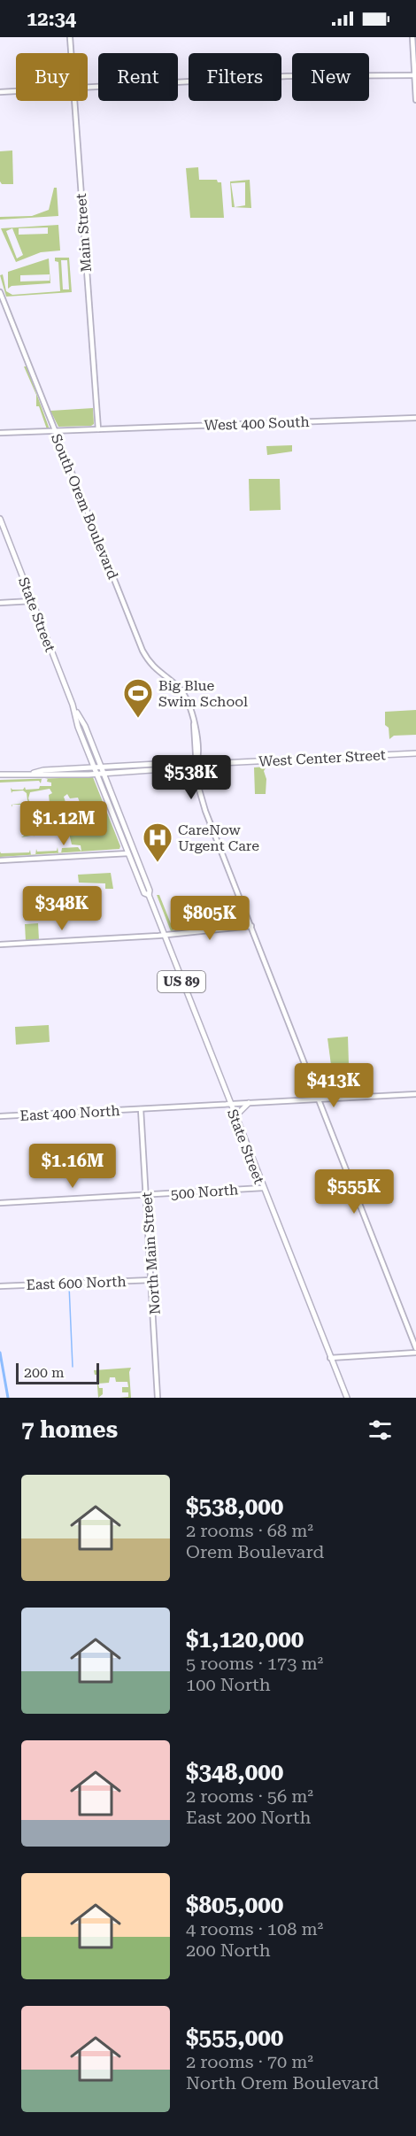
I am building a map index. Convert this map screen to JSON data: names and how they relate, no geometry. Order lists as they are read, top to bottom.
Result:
{
  "streets": {
    "main road": ["State Street", "West Center Street", "US 89"],
    "street": [
      "Main Street",
      "West 400 South",
      "South Orem Boulevard",
      "East 400 North",
      "500 North",
      "North Main Street",
      "East 600 North"
    ]
  },
  "crossings": [
    ["Main Street", "West 400 South"],
    ["West 400 South", "South Orem Boulevard"],
    ["South Orem Boulevard", "West Center Street"],
    ["State Street", "West Center Street"],
    ["State Street", "East 400 North"],
    ["State Street", "500 North"],
    ["East 400 North", "North Main Street"],
    ["500 North", "North Main Street"],
    ["North Main Street", "East 600 North"]
  ],
  "places": {
    "sports": ["Big Blue Swim School"],
    "hospital": ["CareNow Urgent Care"]
  },
  "scale_bar": "200 m",
  "page": {
    "status": "12:34",
    "chip": [
      "Buy",
      "Rent",
      "Filters",
      "New"
    ],
    "price": [
      "$538K",
      "$1.12M",
      "$348K",
      "$805K",
      "$413K",
      "$1.16M",
      "$555K"
    ],
    "scale": "200 m",
    "heading": "7 homes",
    "list": [
      {
        "name": "$538,000",
        "note": "2 rooms · 68 m² · Orem Boulevard"
      },
      {
        "name": "$1,120,000",
        "note": "5 rooms · 173 m² · 100 North"
      },
      {
        "name": "$348,000",
        "note": "2 rooms · 56 m² · East 200 North"
      },
      {
        "name": "$805,000",
        "note": "4 rooms · 108 m² · 200 North"
      },
      {
        "name": "$555,000",
        "note": "2 rooms · 70 m² · North Orem Boulevard"
      }
    ]
  }
}
